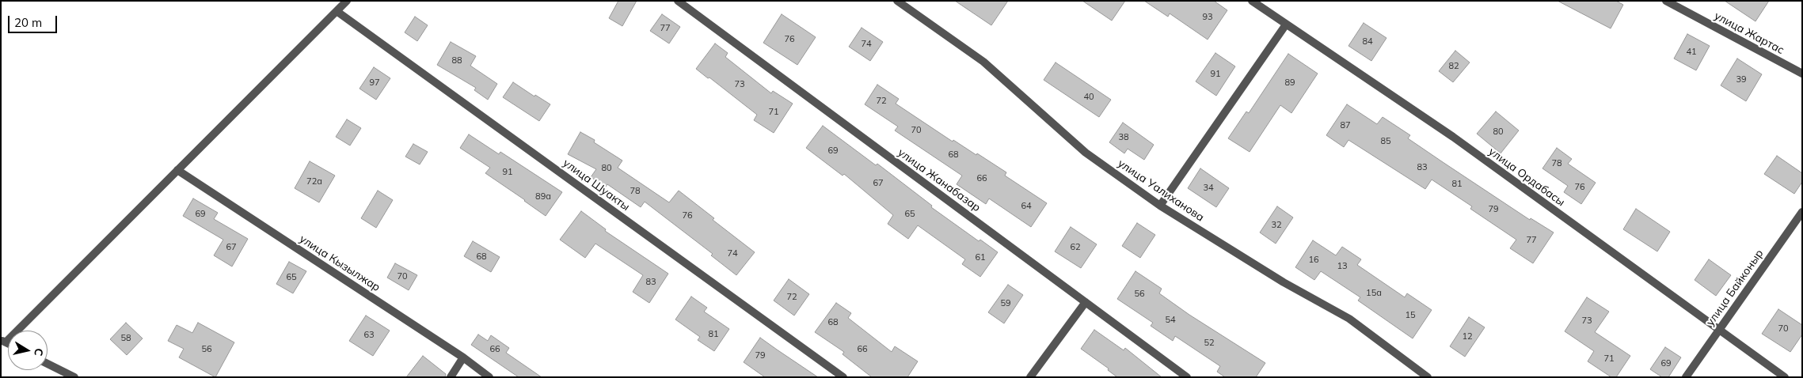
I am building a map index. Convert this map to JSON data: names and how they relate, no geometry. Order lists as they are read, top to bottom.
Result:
{
  "streets": {
    "street": [
      "улица Жартас",
      "улица Ордабасы",
      "улица Жанабазар",
      "улица Шуакты",
      "улица Уалиханова",
      "улица Кызылжар",
      "улица Байконыр"
    ]
  },
  "crossings": [
    ["улица Ордабасы", "улица Байконыр"]
  ],
  "house_numbers": [
    "93",
    "77",
    "76",
    "84",
    "74",
    "41",
    "88",
    "82",
    "91",
    "39",
    "97",
    "89",
    "73",
    "40",
    "72",
    "71",
    "87",
    "70",
    "80",
    "38",
    "85",
    "69",
    "68",
    "78",
    "83",
    "80",
    "91",
    "66",
    "72а",
    "67",
    "81",
    "76",
    "34",
    "78",
    "89а",
    "64",
    "79",
    "69",
    "65",
    "76",
    "32",
    "77",
    "67",
    "62",
    "74",
    "68",
    "61",
    "16",
    "13",
    "70",
    "65",
    "83",
    "15а",
    "56",
    "72",
    "59",
    "15",
    "54",
    "73",
    "68",
    "70",
    "81",
    "63",
    "12",
    "58",
    "52",
    "56",
    "66",
    "66",
    "79",
    "71",
    "69"
  ],
  "scale_bar": "20 m",
  "north": "right"
}
